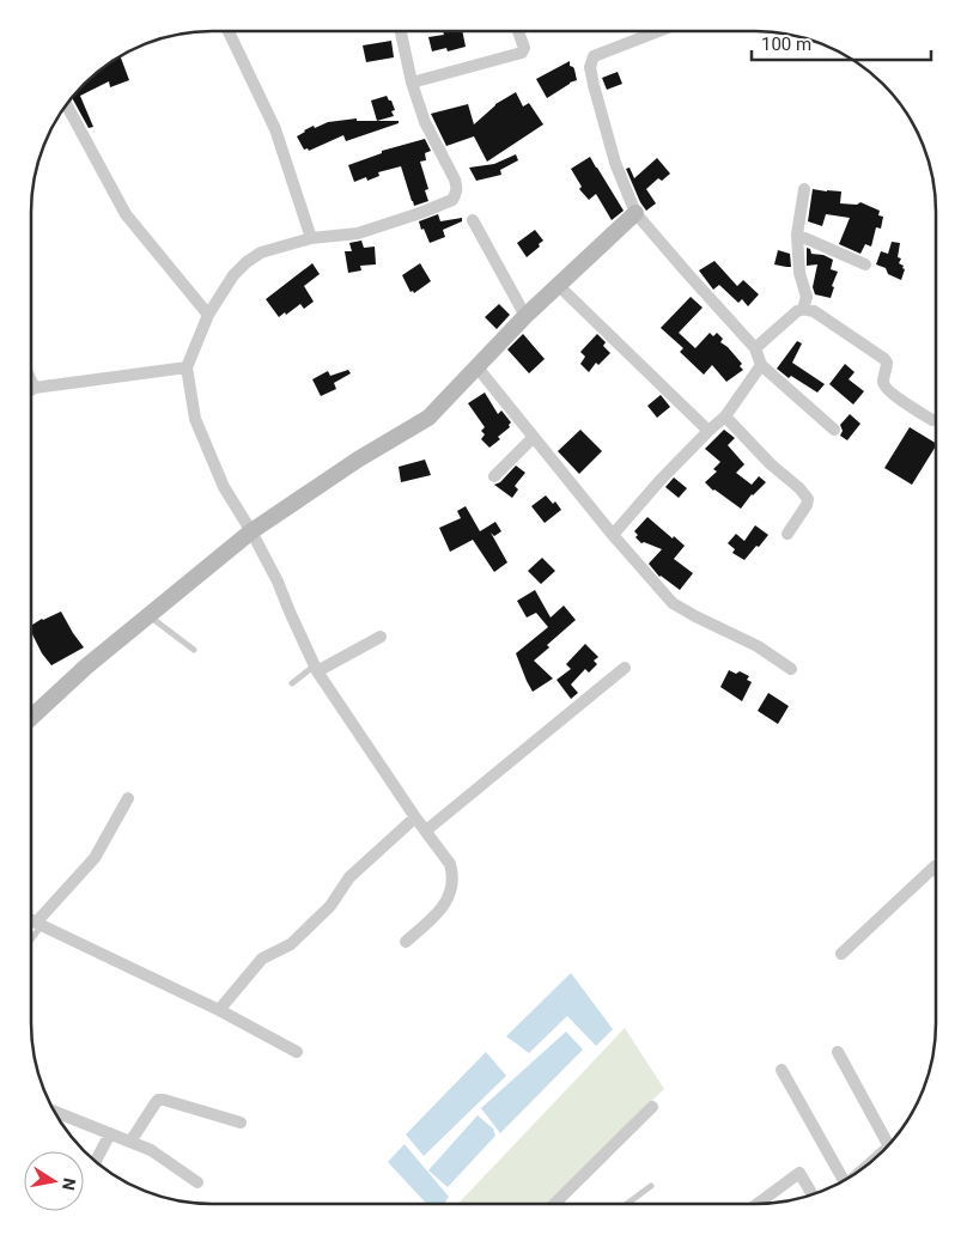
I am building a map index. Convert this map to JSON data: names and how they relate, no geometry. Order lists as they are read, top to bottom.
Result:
{
  "scale_bar": "100 m",
  "north": "right"
}
